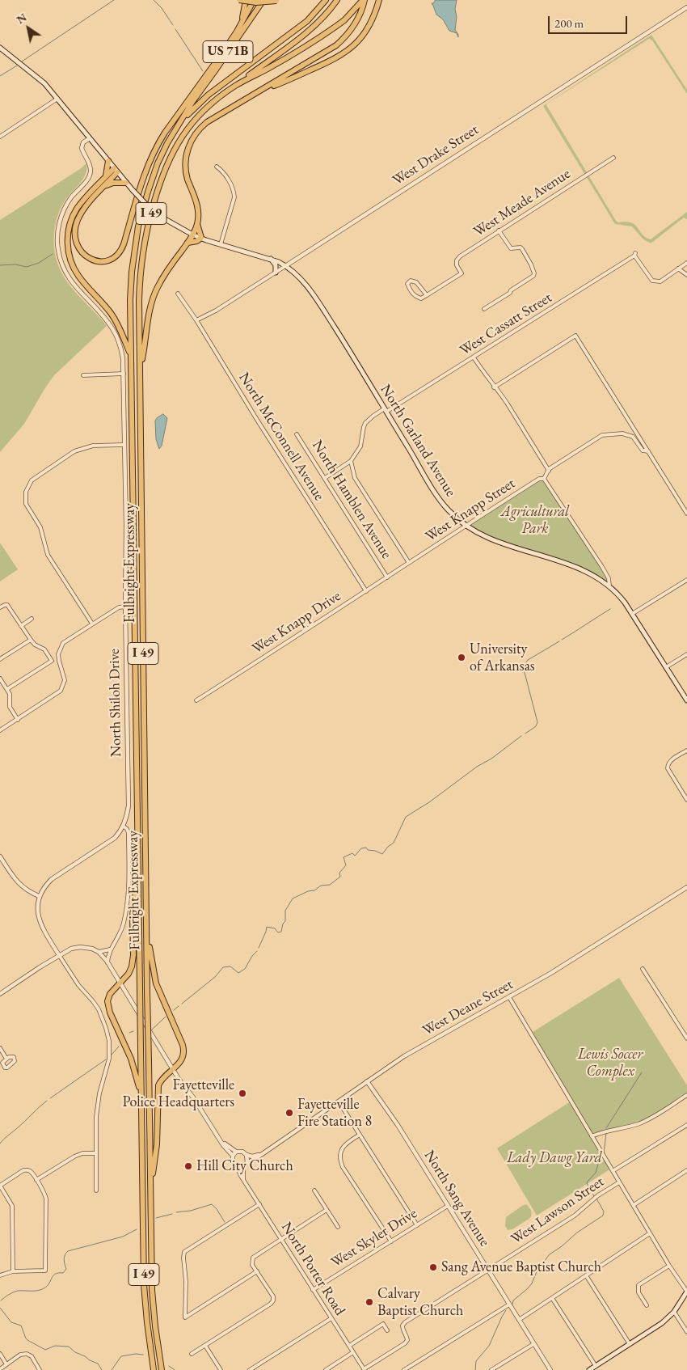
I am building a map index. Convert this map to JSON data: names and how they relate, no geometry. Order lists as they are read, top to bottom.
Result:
{
  "streets": {
    "highway": ["US 71B", "I 49", "Fulbright Expressway"],
    "main road": ["North Garland Avenue"],
    "street": [
      "West Drake Street",
      "West Meade Avenue",
      "West Cassatt Street",
      "North McConnell Avenue",
      "North Hamblen Avenue",
      "West Knapp Street",
      "West Knapp Drive",
      "North Shiloh Drive",
      "West Deane Street",
      "North Sang Avenue",
      "West Lawson Street",
      "West Skyler Drive",
      "North Porter Road"
    ]
  },
  "crossings": [
    ["West Drake Street", "North McConnell Avenue"],
    ["West Drake Street", "North Garland Avenue"],
    ["I 49", "Fulbright Expressway"],
    ["West Cassatt Street", "North Garland Avenue"],
    ["North McConnell Avenue", "West Knapp Drive"],
    ["North Garland Avenue", "West Knapp Street"],
    ["North Garland Avenue", "North Shiloh Drive"],
    ["North Hamblen Avenue", "West Knapp Drive"],
    ["West Knapp Street", "West Knapp Drive"],
    ["West Deane Street", "North Sang Avenue"],
    ["West Deane Street", "North Porter Road"],
    ["North Sang Avenue", "West Lawson Street"],
    ["North Sang Avenue", "West Skyler Drive"],
    ["West Lawson Street", "North Porter Road"],
    ["West Skyler Drive", "North Porter Road"]
  ],
  "parks": ["Agricultural Park", "Lewis Soccer Complex", "Lady Dawg Yard"],
  "places": [
    "University of Arkansas",
    "Fayetteville Police Headquarters",
    "Fayetteville Fire Station 8",
    "Hill City Church",
    "Sang Avenue Baptist Church",
    "Calvary Baptist Church"
  ],
  "scale_bar": "200 m",
  "north": "top left"
}
